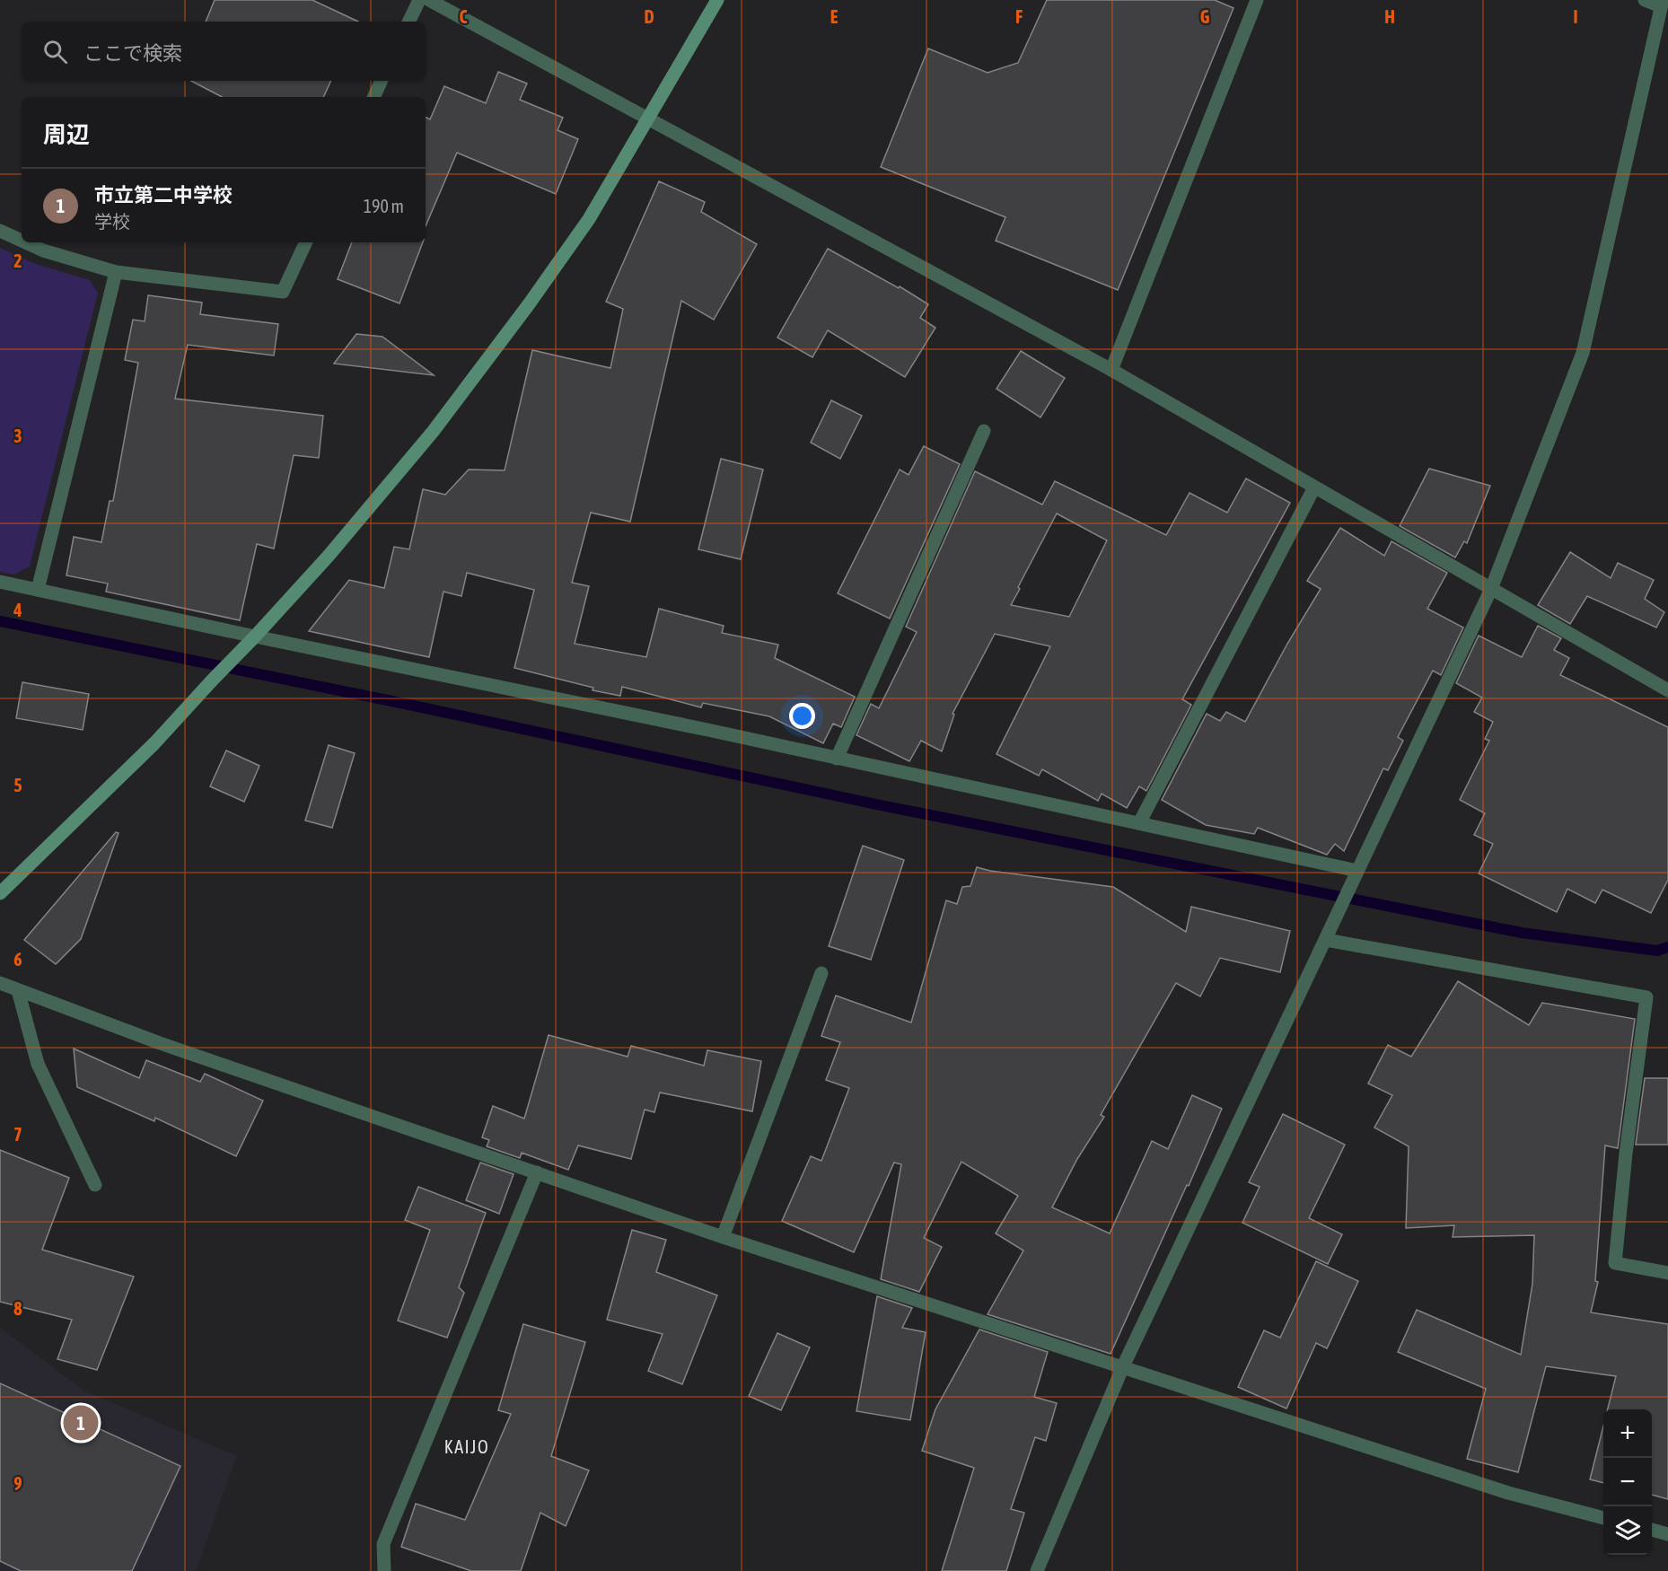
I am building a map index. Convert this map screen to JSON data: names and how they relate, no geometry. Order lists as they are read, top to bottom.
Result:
{
  "districts": ["KAIJO"],
  "page": {
    "search": "ここで検索",
    "heading": "周辺",
    "list": [
      {
        "mark": "1",
        "name": "市立第二中学校",
        "note": "学校",
        "value": "190 m"
      }
    ],
    "pins": "1",
    "map_buttons": ["+", "−"]
  },
  "grid": {
    "columns": [
      "C",
      "D",
      "E",
      "F",
      "G",
      "H",
      "I"
    ],
    "rows": [
      "2",
      "3",
      "4",
      "5",
      "6",
      "7",
      "8",
      "9"
    ]
  }
}
